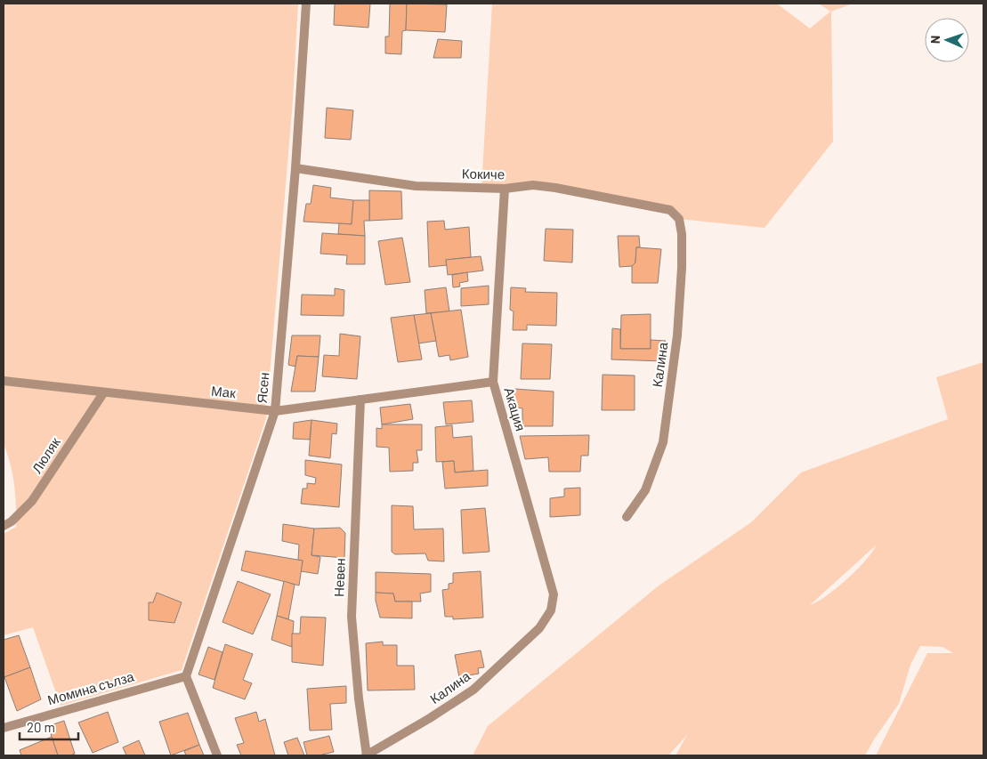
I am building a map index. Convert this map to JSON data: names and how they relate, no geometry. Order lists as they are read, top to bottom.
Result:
{
  "streets": {
    "street": [
      "Кокиче",
      "Калина",
      "Ясен",
      "Мак",
      "Акация",
      "Люляк",
      "Невен",
      "Момина сълза"
    ]
  },
  "crossings": [
    ["Кокиче", "Калина"],
    ["Кокиче", "Ясен"],
    ["Кокиче", "Акация"],
    ["Калина", "Акация"],
    ["Калина", "Невен"],
    ["Ясен", "Мак"],
    ["Ясен", "Момина сълза"],
    ["Мак", "Акация"],
    ["Мак", "Люляк"],
    ["Мак", "Невен"]
  ],
  "scale_bar": "20 m",
  "north": "left"
}
